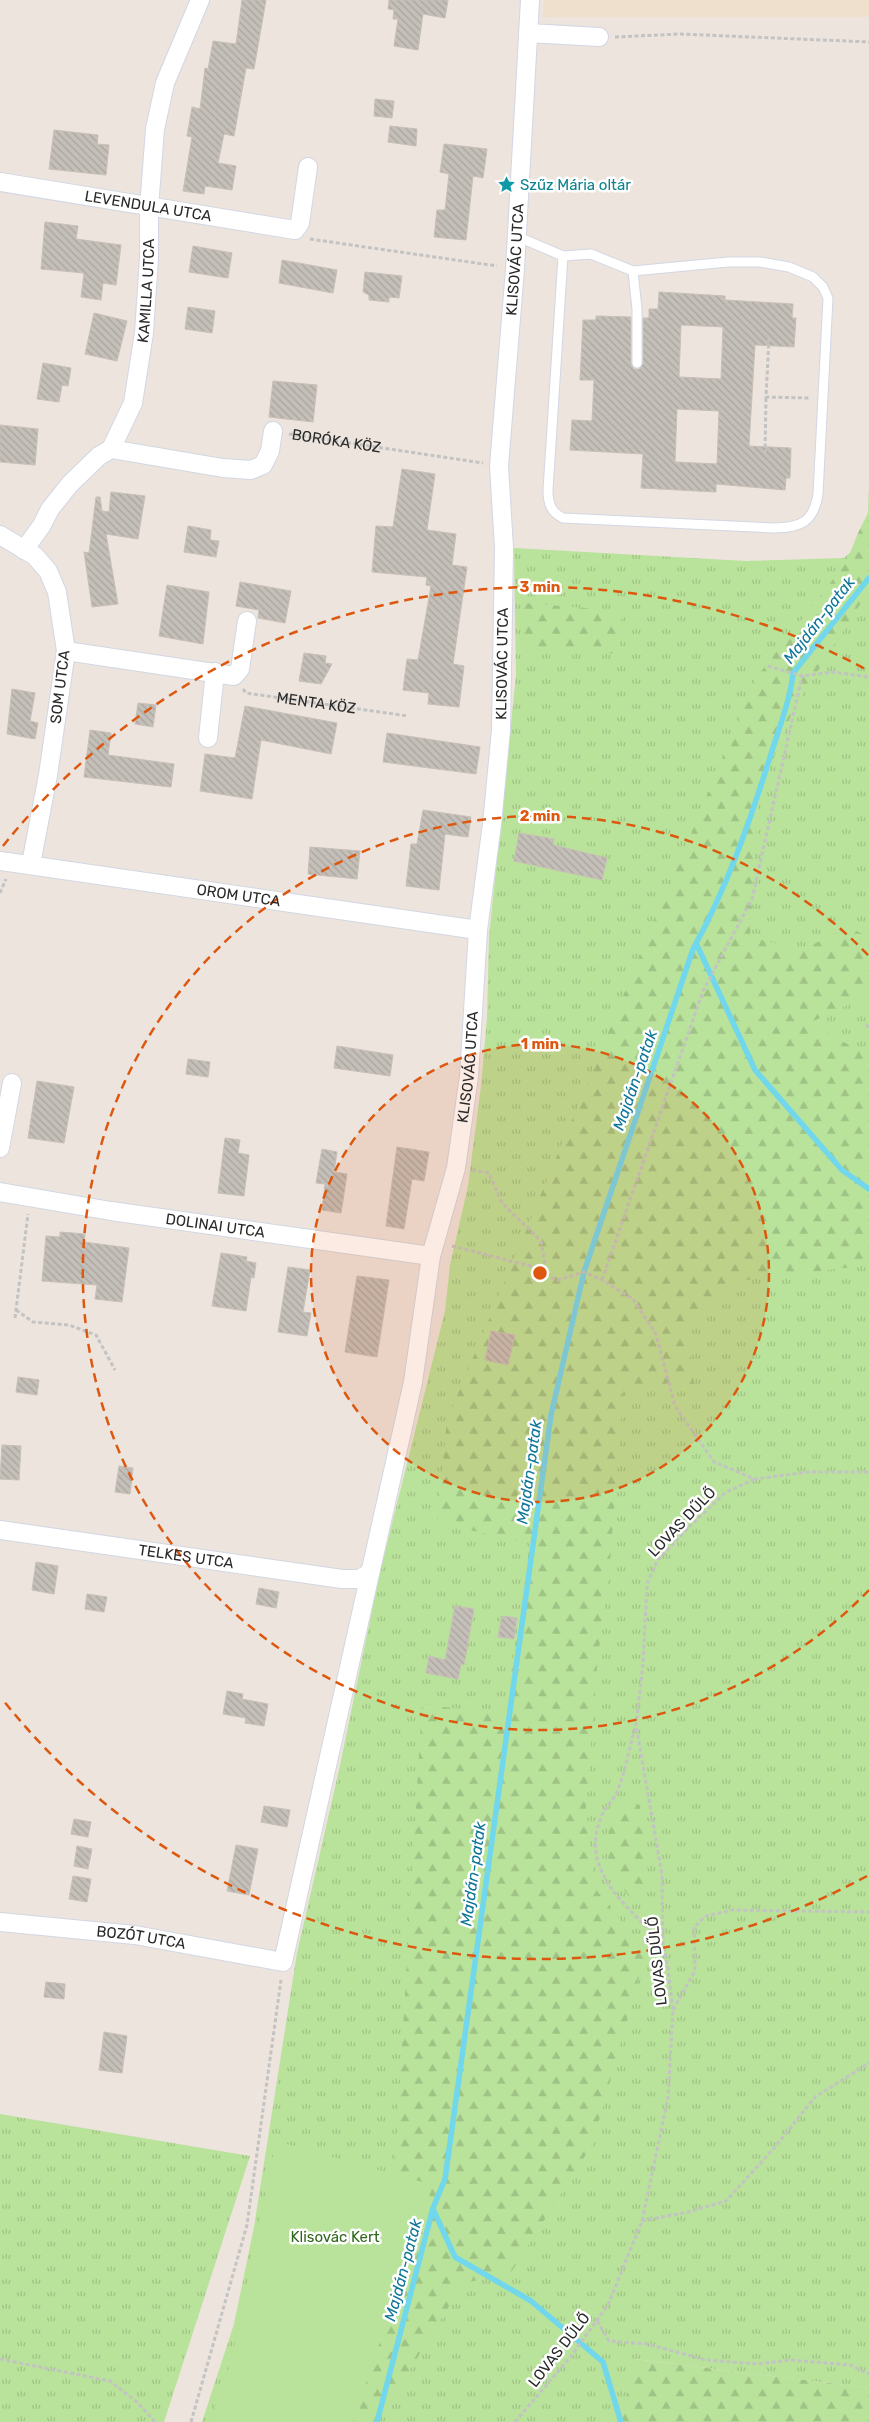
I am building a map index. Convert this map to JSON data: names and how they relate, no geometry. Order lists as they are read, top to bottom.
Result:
{
  "streets": {
    "street": [
      "LEVENDULA UTCA",
      "KLISOVÁC UTCA",
      "KAMILLA UTCA",
      "BORÓKA KÖZ",
      "SOM UTCA",
      "OROM UTCA",
      "DOLINAI UTCA",
      "TELKES UTCA",
      "BOZÓT UTCA"
    ],
    "path": ["MENTA KÖZ", "LOVAS DŰLŐ"]
  },
  "crossings": [
    ["LEVENDULA UTCA", "KAMILLA UTCA"],
    ["KLISOVÁC UTCA", "BORÓKA KÖZ"],
    ["KLISOVÁC UTCA", "OROM UTCA"],
    ["KLISOVÁC UTCA", "DOLINAI UTCA"],
    ["KLISOVÁC UTCA", "TELKES UTCA"],
    ["KLISOVÁC UTCA", "BOZÓT UTCA"],
    ["KAMILLA UTCA", "BORÓKA KÖZ"],
    ["KAMILLA UTCA", "SOM UTCA"],
    ["SOM UTCA", "OROM UTCA"]
  ],
  "water": ["Majdán-patak"],
  "parks": ["Klisovác Kert"],
  "places": {
    "place": ["Szűz Mária oltár"]
  },
  "rings": ["3 min", "2 min", "1 min"]
}
